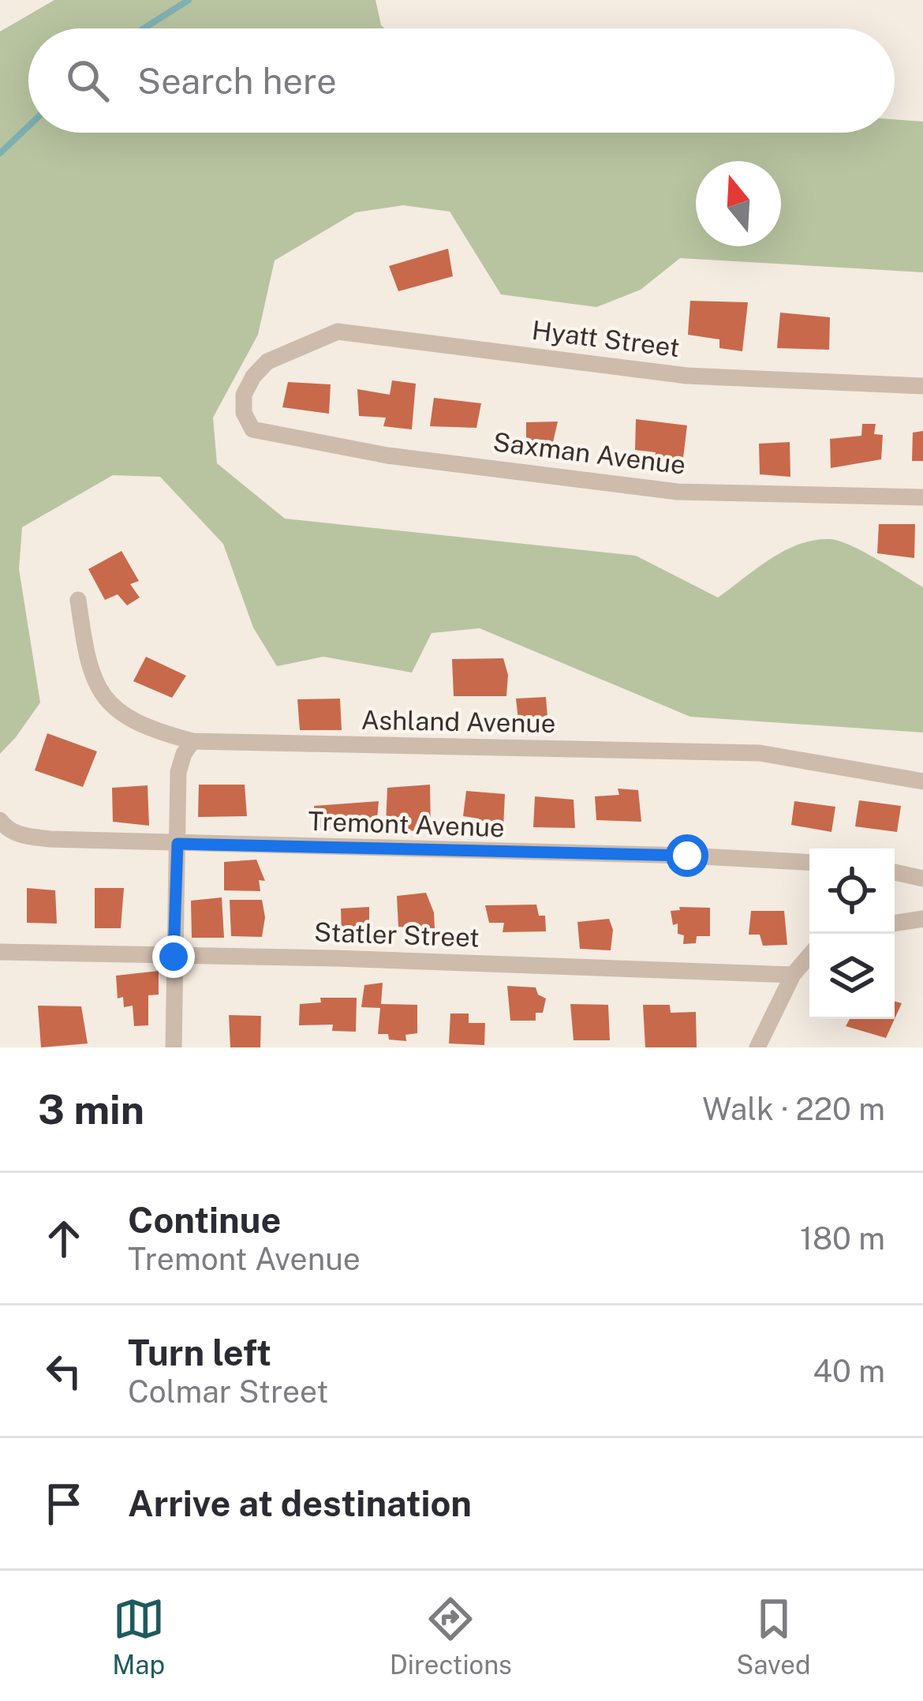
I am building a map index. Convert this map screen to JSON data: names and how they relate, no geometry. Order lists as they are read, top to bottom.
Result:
{
  "streets": {
    "street": [
      "Hyatt Street",
      "Saxman Avenue",
      "Ashland Avenue",
      "Tremont Avenue",
      "Statler Street"
    ]
  },
  "crossings": [
    ["Hyatt Street", "Saxman Avenue"]
  ],
  "north": "top",
  "page": {
    "search": "Search here",
    "heading": ["3 min", "Walk · 220 m"],
    "list": [
      ["Continue", "Tremont Avenue", "180 m"],
      ["Turn left", "Colmar Street", "40 m"],
      "Arrive at destination"
    ],
    "nav": ["Map", "Directions", "Saved"]
  }
}
